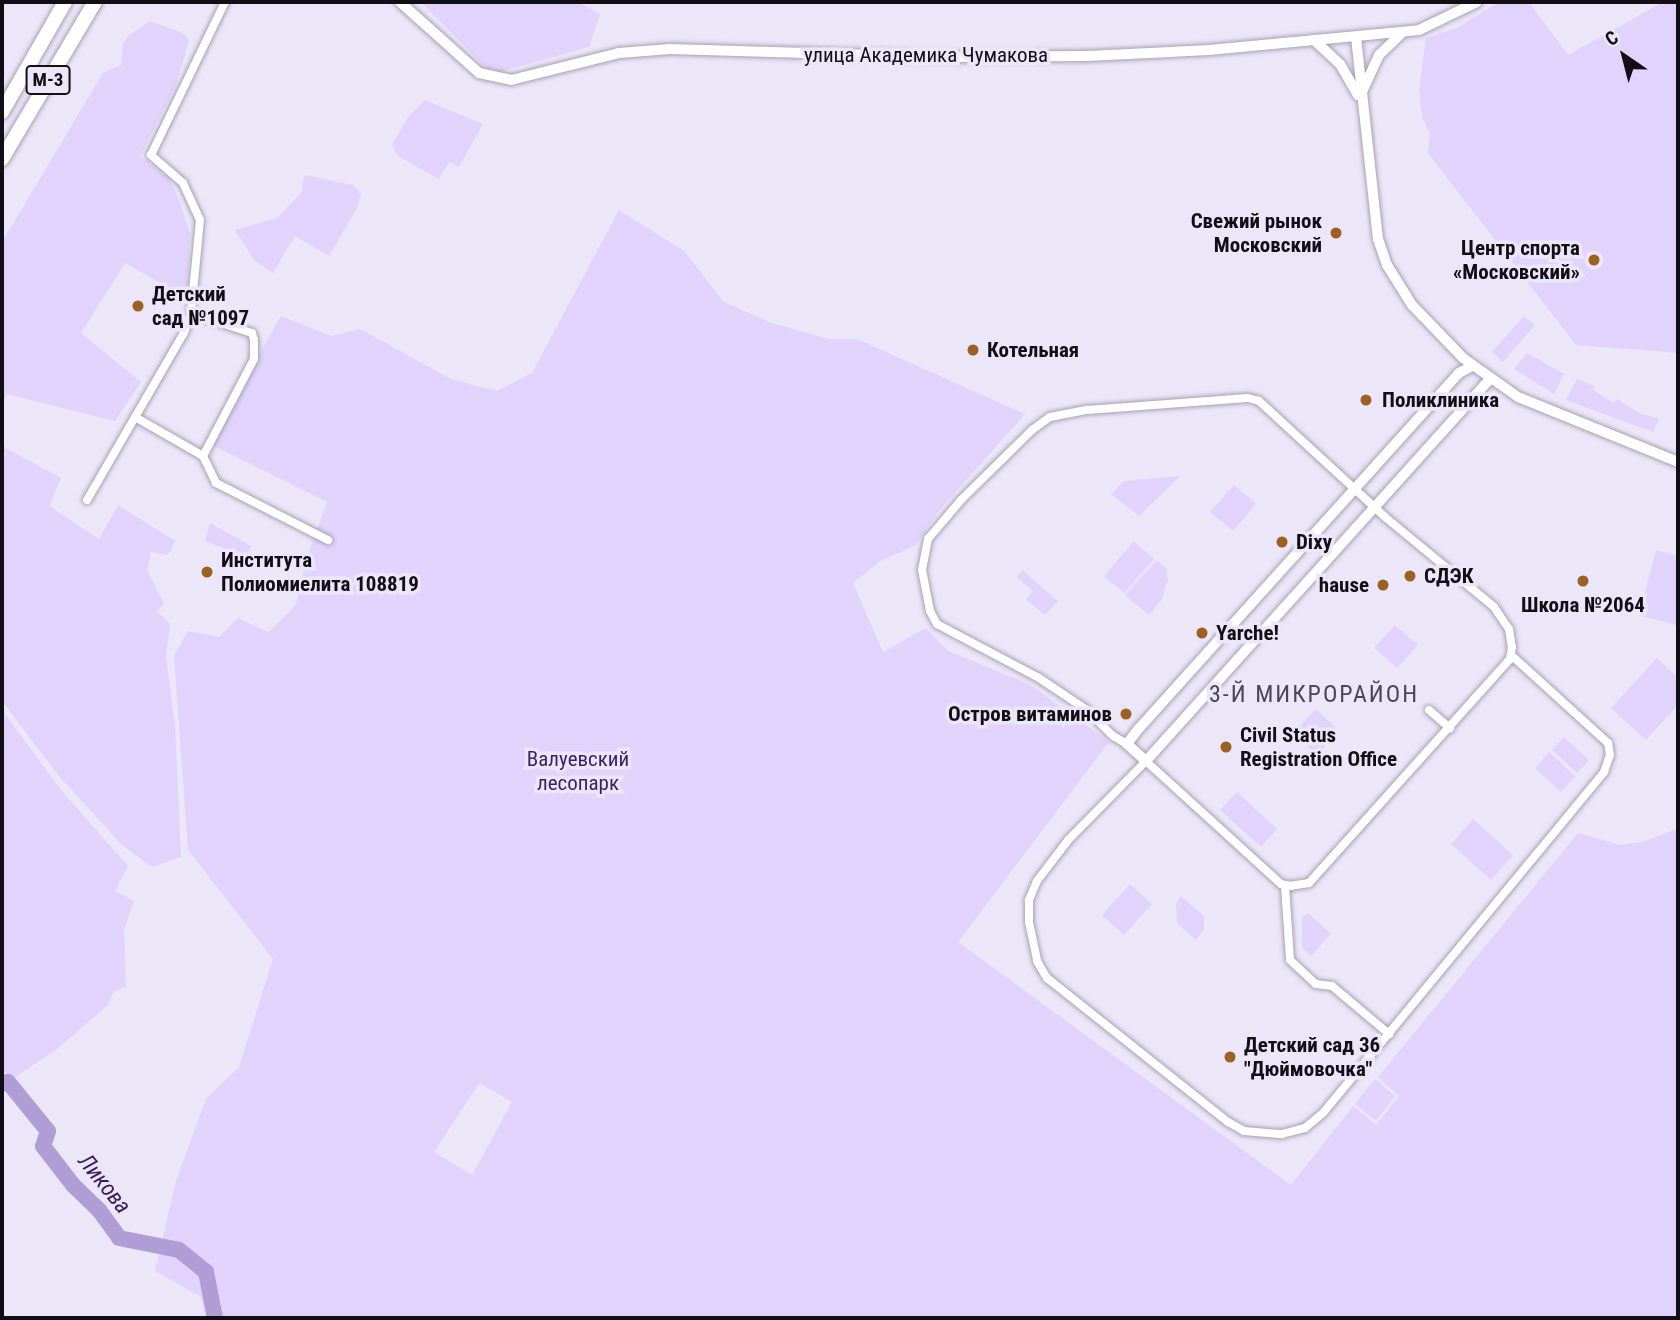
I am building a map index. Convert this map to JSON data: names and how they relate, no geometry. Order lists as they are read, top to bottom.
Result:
{
  "streets": {
    "highway": ["М-3"],
    "street": ["улица Академика Чумакова"]
  },
  "districts": ["3-Й МИКРОРАЙОН"],
  "water": ["Ликова"],
  "parks": ["Валуевский лесопарк"],
  "places": [
    "Свежий рынок Московский",
    "Центр спорта «Московский»",
    "Детский сад №1097",
    "Котельная",
    "Поликлиника",
    "Dixy",
    "Института Полиомиелита 108819",
    "СДЭК",
    "Школа №2064",
    "hause",
    "Yarche!",
    "Остров витаминов",
    "Civil Status Registration Office",
    "Детский сад 36 \"Дюймовочка\""
  ],
  "north": "top left"
}
